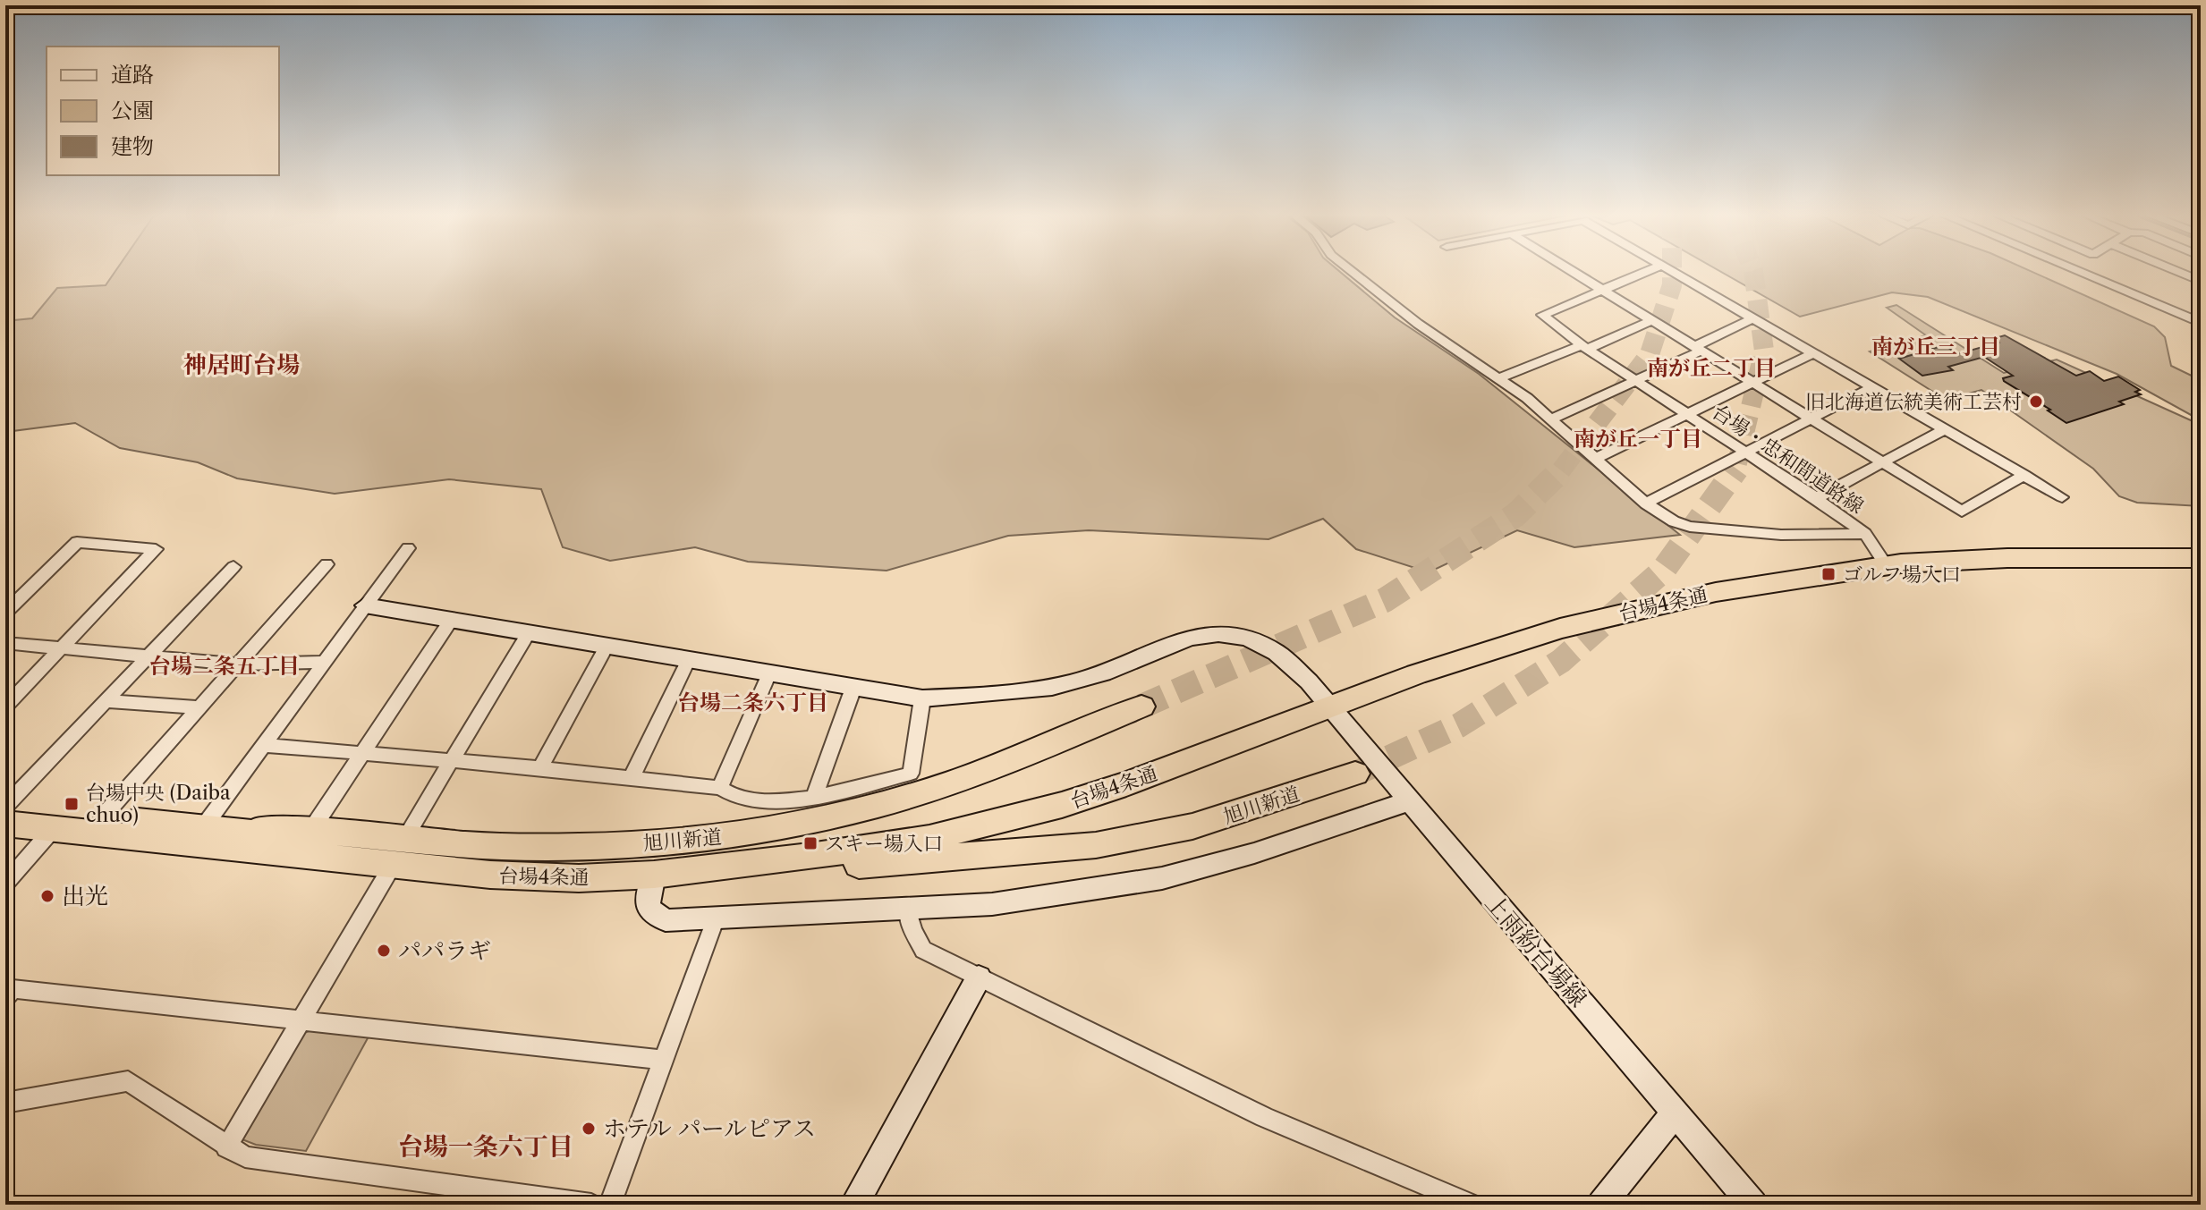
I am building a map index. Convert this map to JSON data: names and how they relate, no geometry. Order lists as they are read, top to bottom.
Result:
{
  "streets": {
    "highway": ["台場4条通", "旭川新道"],
    "street": ["台場・忠和間道路線", "上雨紛台場線"]
  },
  "crossings": [
    ["台場・忠和間道路線", "台場4条通"],
    ["台場4条通", "旭川新道"],
    ["台場4条通", "上雨紛台場線"]
  ],
  "districts": [
    "南が丘三丁目",
    "神居町台場",
    "南が丘二丁目",
    "南が丘一丁目",
    "台場二条五丁目",
    "台場二条六丁目",
    "台場一条六丁目"
  ],
  "places": {
    "other": [
      "旧北海道伝統美術工芸村",
      "出光",
      "パパラギ",
      "ホテル パールピアス"
    ],
    "transit": ["ゴルフ場入口", "台場中央 (Daiba chuo)", "スキー場入口"]
  },
  "legend": ["道路", "公園", "建物"]
}
